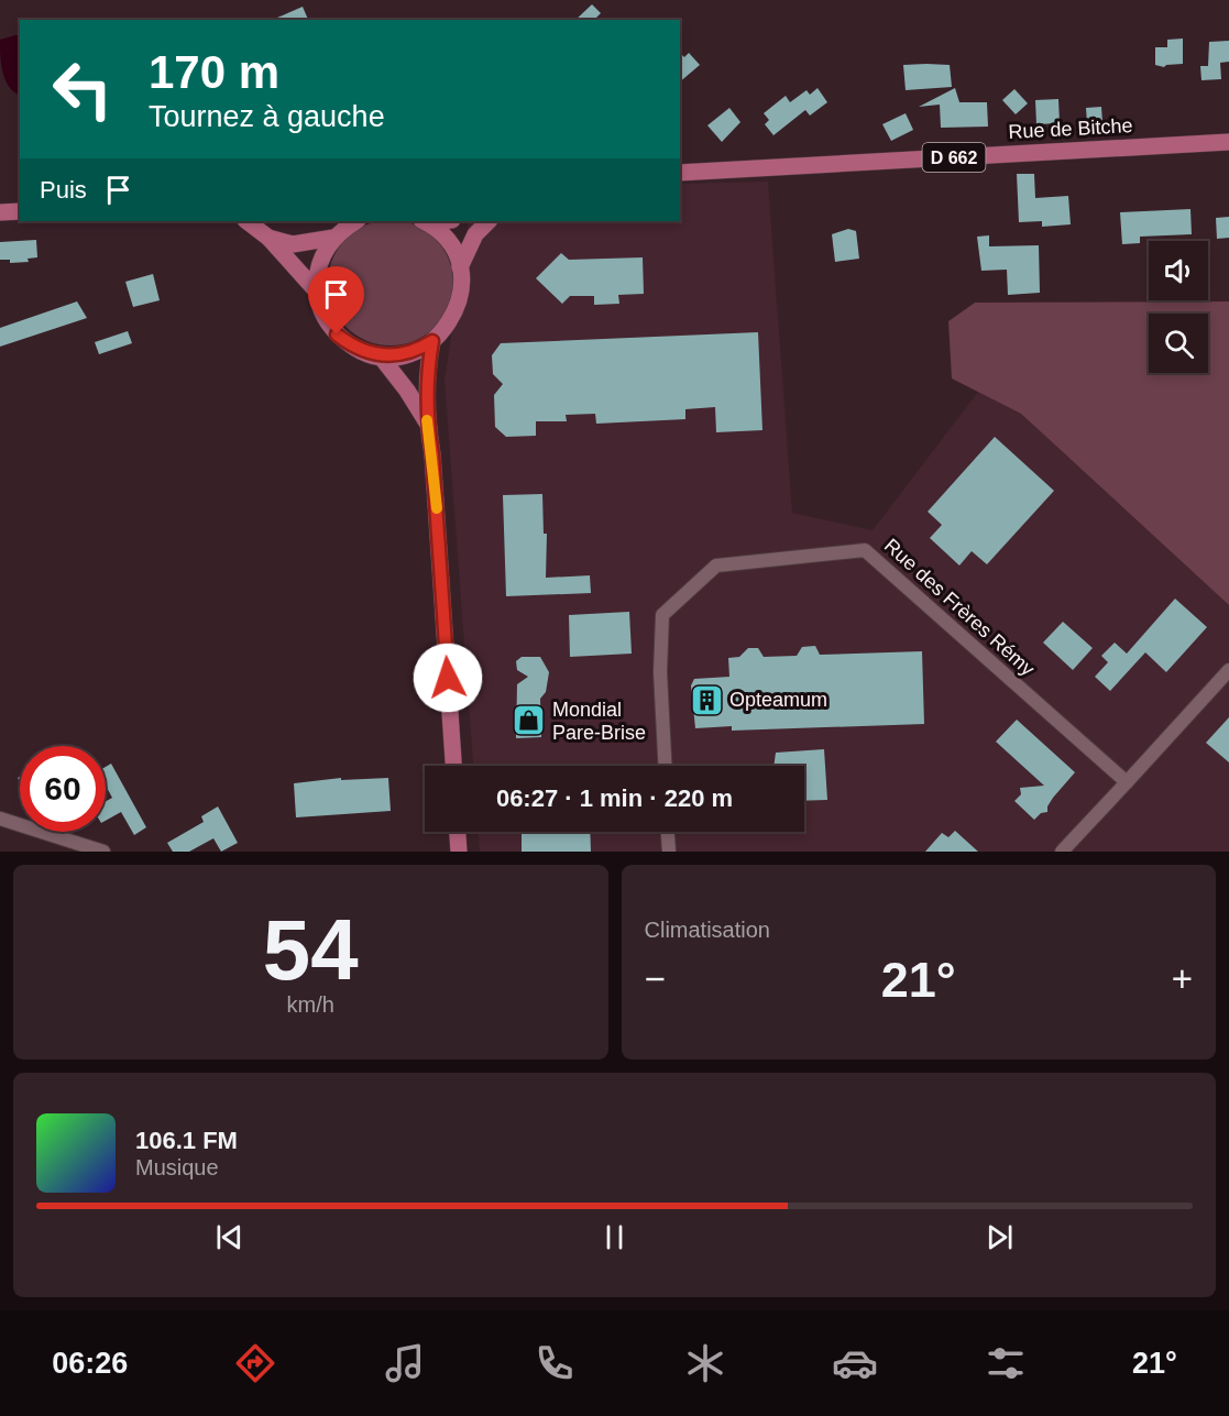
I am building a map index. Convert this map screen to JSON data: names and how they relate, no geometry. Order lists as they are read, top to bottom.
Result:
{
  "streets": {
    "main road": ["Rue de Bitche", "D 662"],
    "street": ["Rue des Frères Rémy"]
  },
  "places": {
    "building": ["Opteamum"],
    "shop": ["Mondial Pare-Brise"]
  },
  "page": {
    "turn": ["170 m", "Tournez à gauche"],
    "then": "Puis",
    "limit": "60",
    "trip": "06:27 · 1 min · 220 m",
    "tile": [
      ["54", "km/h"],
      "Climatisation"
    ],
    "heat": ["−", "21°", "+"],
    "song": ["106.1 FM", "Musique"],
    "tabs": ["06:26", "21°"]
  }
}
